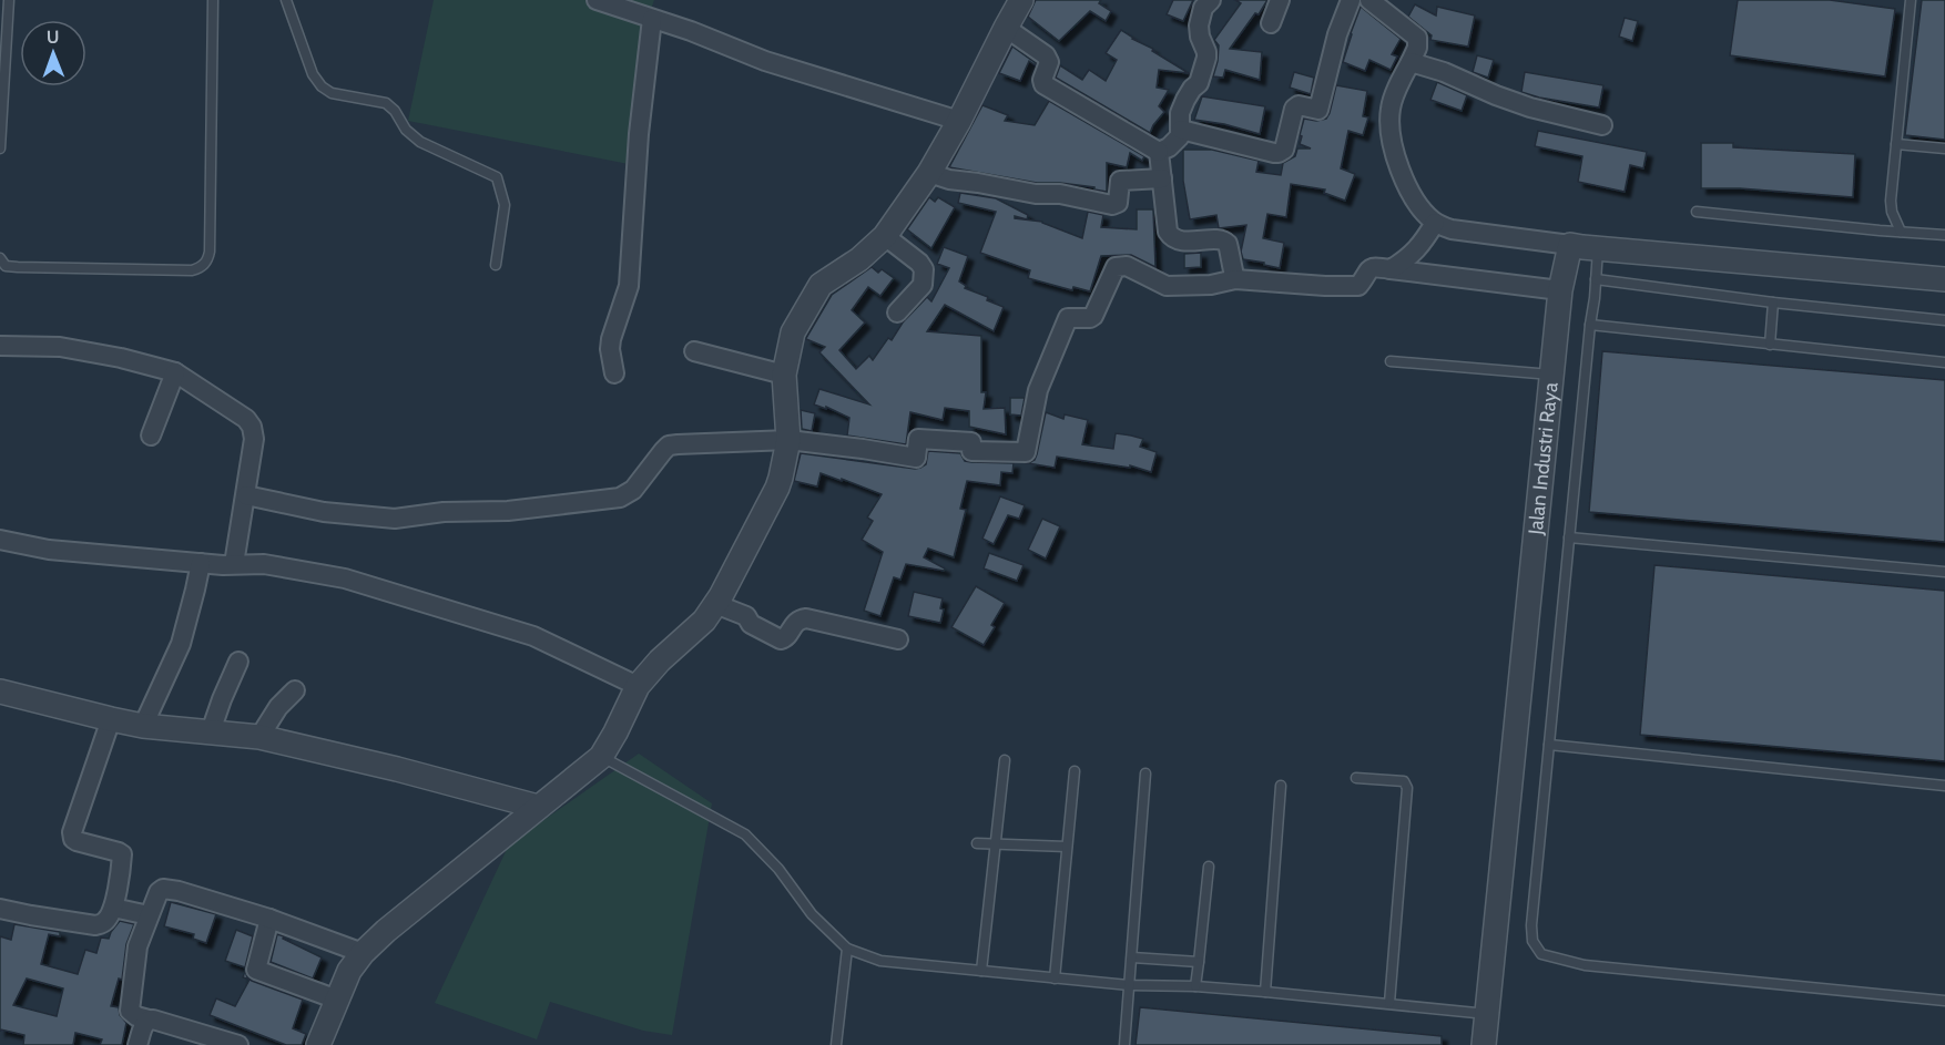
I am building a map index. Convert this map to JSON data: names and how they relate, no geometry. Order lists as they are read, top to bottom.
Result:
{
  "streets": {
    "street": ["Jalan Industri Raya"]
  },
  "north": "top"
}
